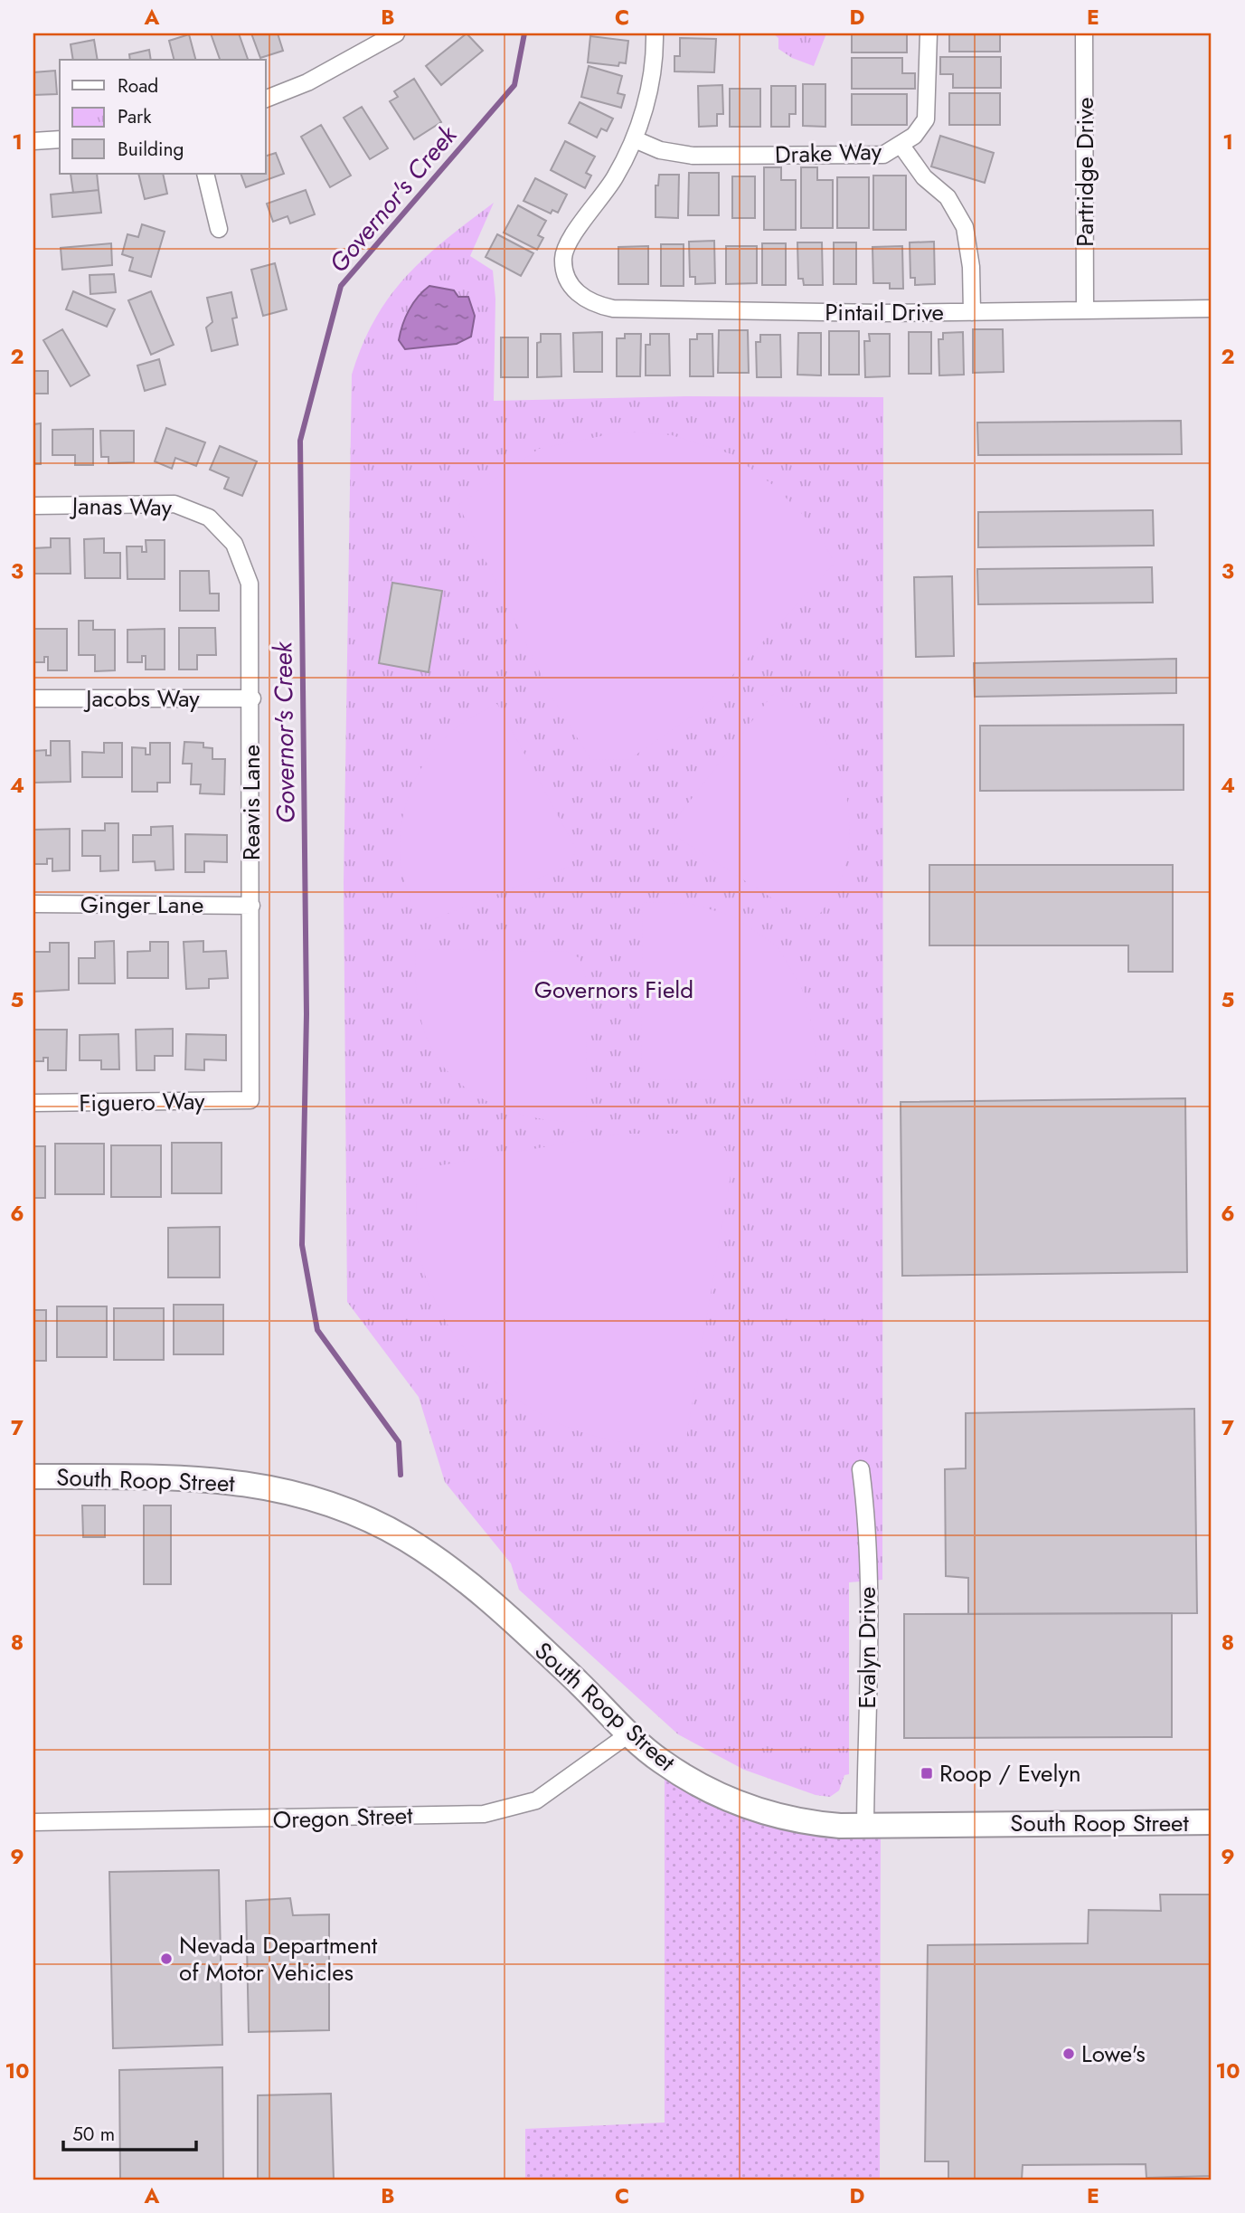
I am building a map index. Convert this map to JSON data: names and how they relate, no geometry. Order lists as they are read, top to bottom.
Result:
{
  "streets": {
    "street": [
      "Drake Way",
      "Partridge Drive",
      "Pintail Drive",
      "Janas Way",
      "Jacobs Way",
      "Reavis Lane",
      "Ginger Lane",
      "Figuero Way",
      "South Roop Street",
      "Evalyn Drive",
      "Oregon Street"
    ]
  },
  "crossings": [
    ["Drake Way", "Pintail Drive"],
    ["Partridge Drive", "Pintail Drive"],
    ["Janas Way", "Reavis Lane"],
    ["Jacobs Way", "Reavis Lane"],
    ["Reavis Lane", "Ginger Lane"],
    ["Reavis Lane", "Figuero Way"],
    ["South Roop Street", "Evalyn Drive"],
    ["South Roop Street", "Oregon Street"]
  ],
  "water": ["Governor's Creek"],
  "parks": ["Governors Field"],
  "places": {
    "transit": ["Roop / Evelyn"],
    "other": ["Nevada Department of Motor Vehicles", "Lowe's"]
  },
  "legend": ["Road", "Park", "Building"],
  "scale_bar": "50 m",
  "grid": {
    "columns": [
      "A",
      "B",
      "C",
      "D",
      "E"
    ],
    "rows": [
      "1",
      "2",
      "3",
      "4",
      "5",
      "6",
      "7",
      "8",
      "9",
      "10"
    ]
  }
}
